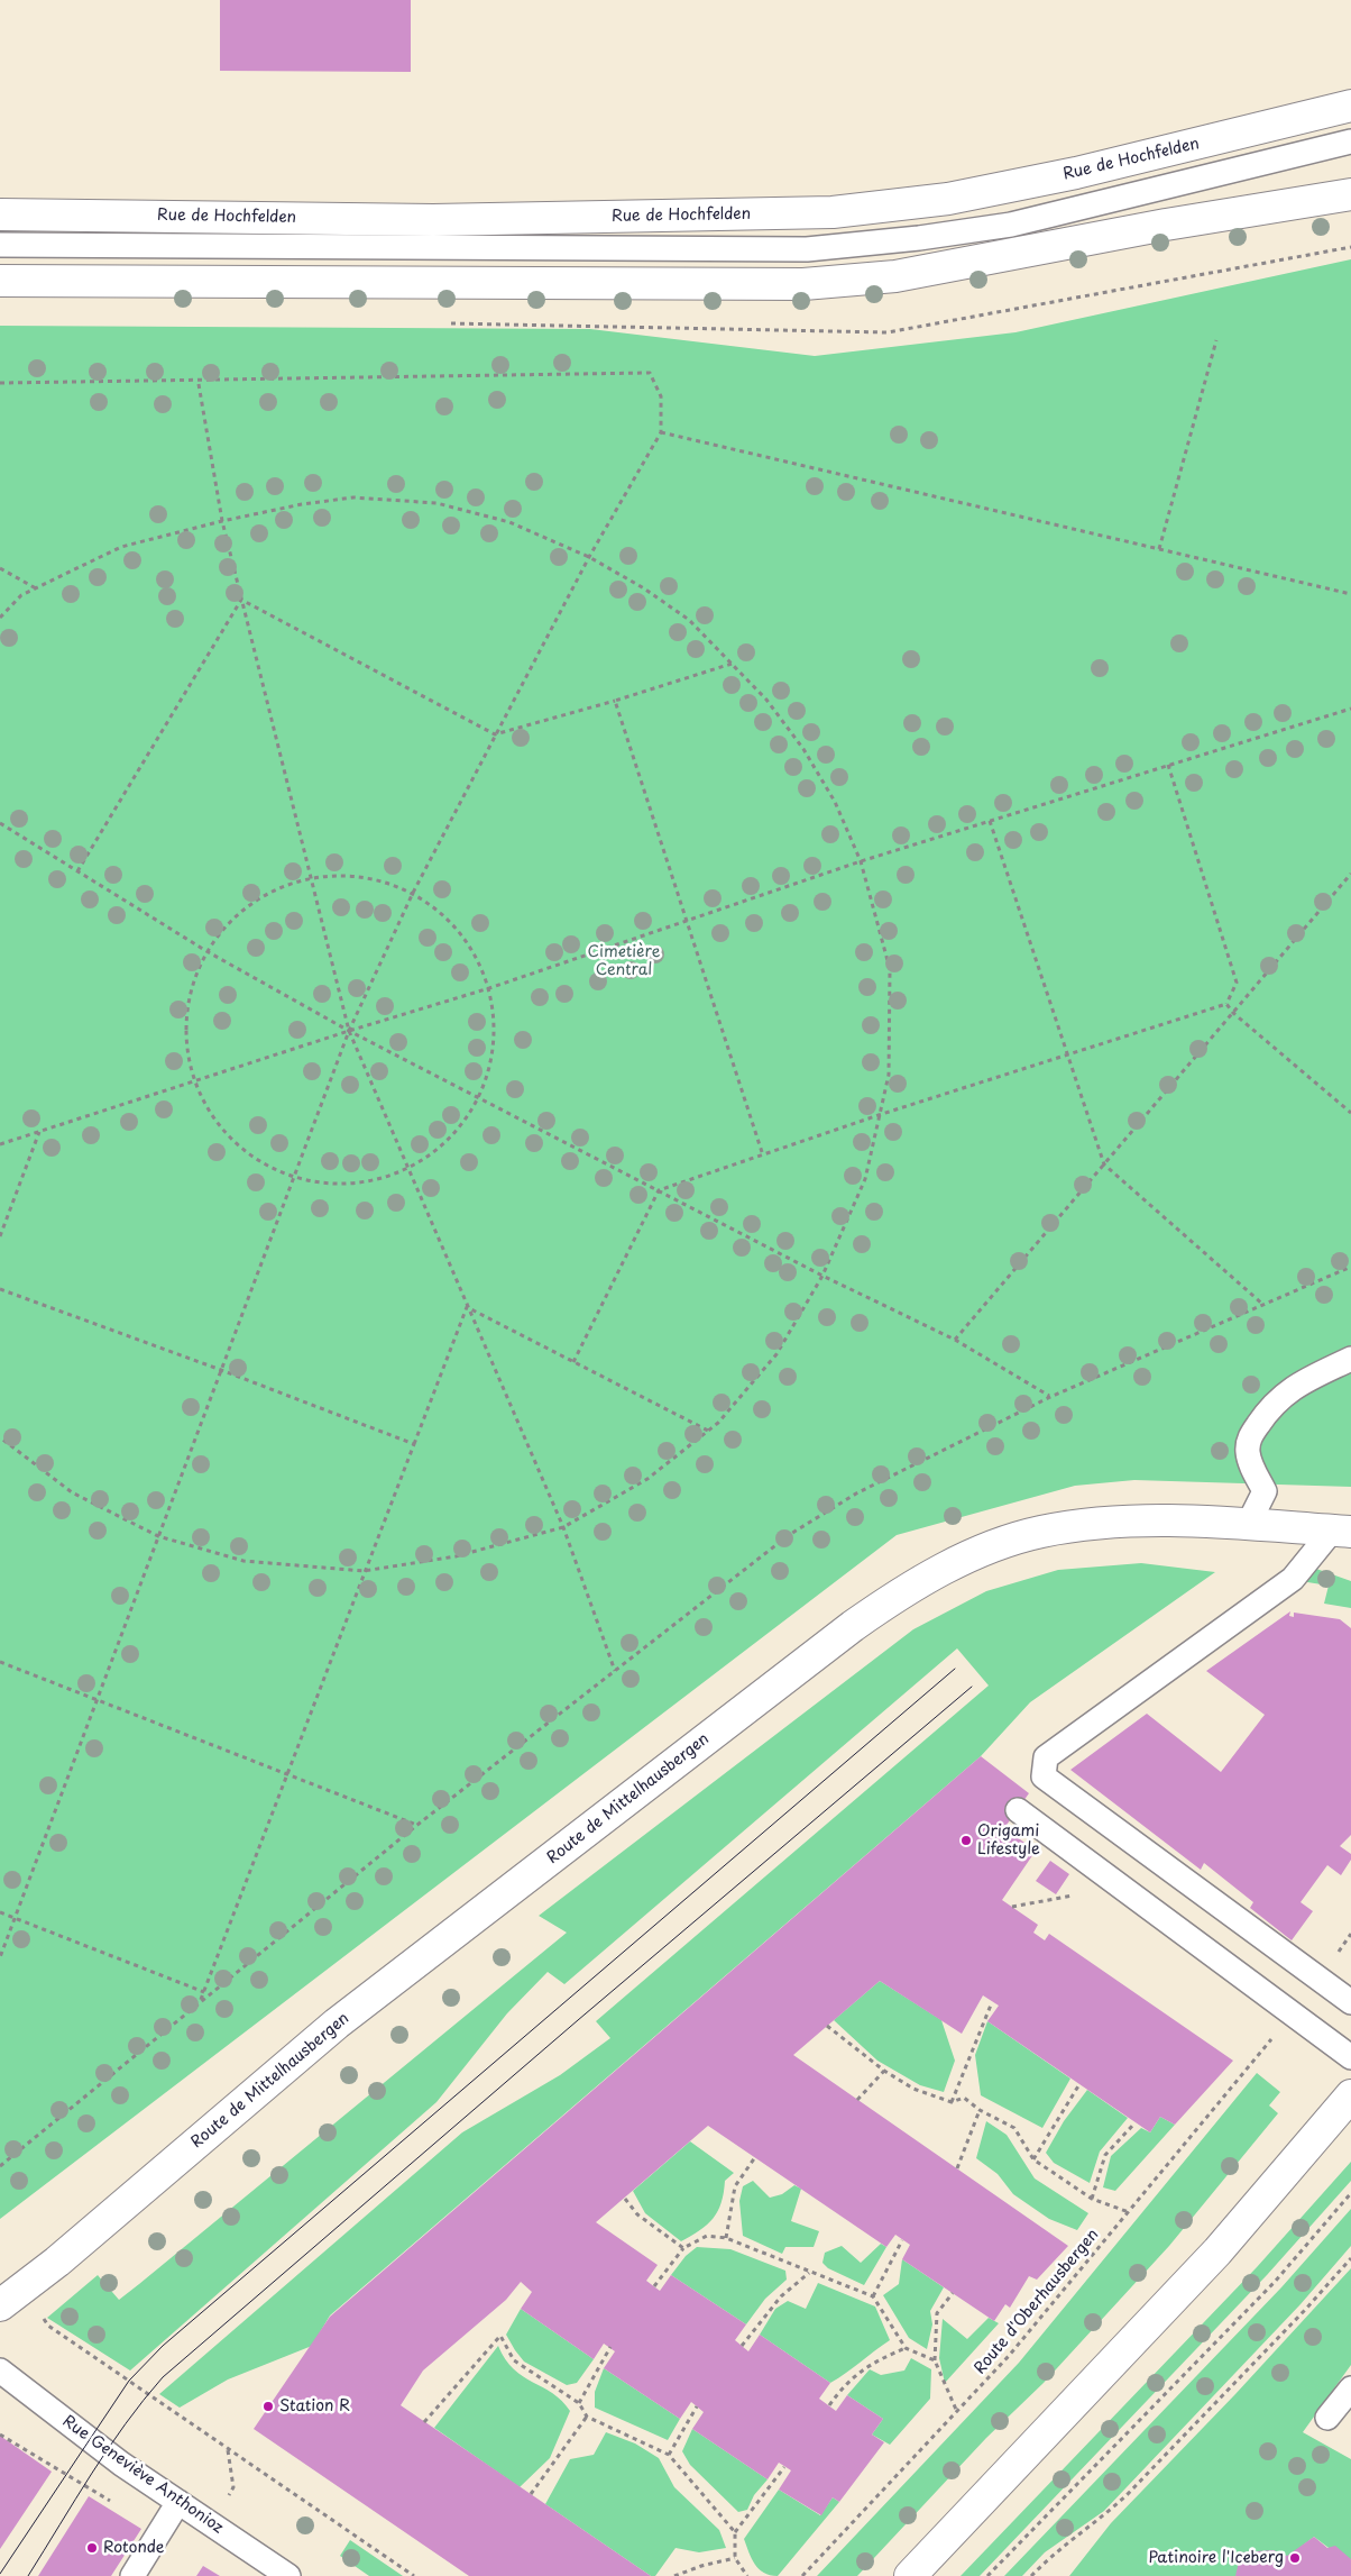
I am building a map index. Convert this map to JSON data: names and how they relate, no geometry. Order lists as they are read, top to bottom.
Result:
{
  "streets": {
    "main road": ["Rue de Hochfelden", "Route de Mittelhausbergen"],
    "lane": ["Rue Geneviève Anthonioz"],
    "path": ["Route d'Oberhausbergen"]
  },
  "parks": ["Cimetière Central"],
  "places": [
    "Origami Lifestyle",
    "Station R",
    "Rotonde",
    "Patinoire l'Iceberg"
  ]
}
